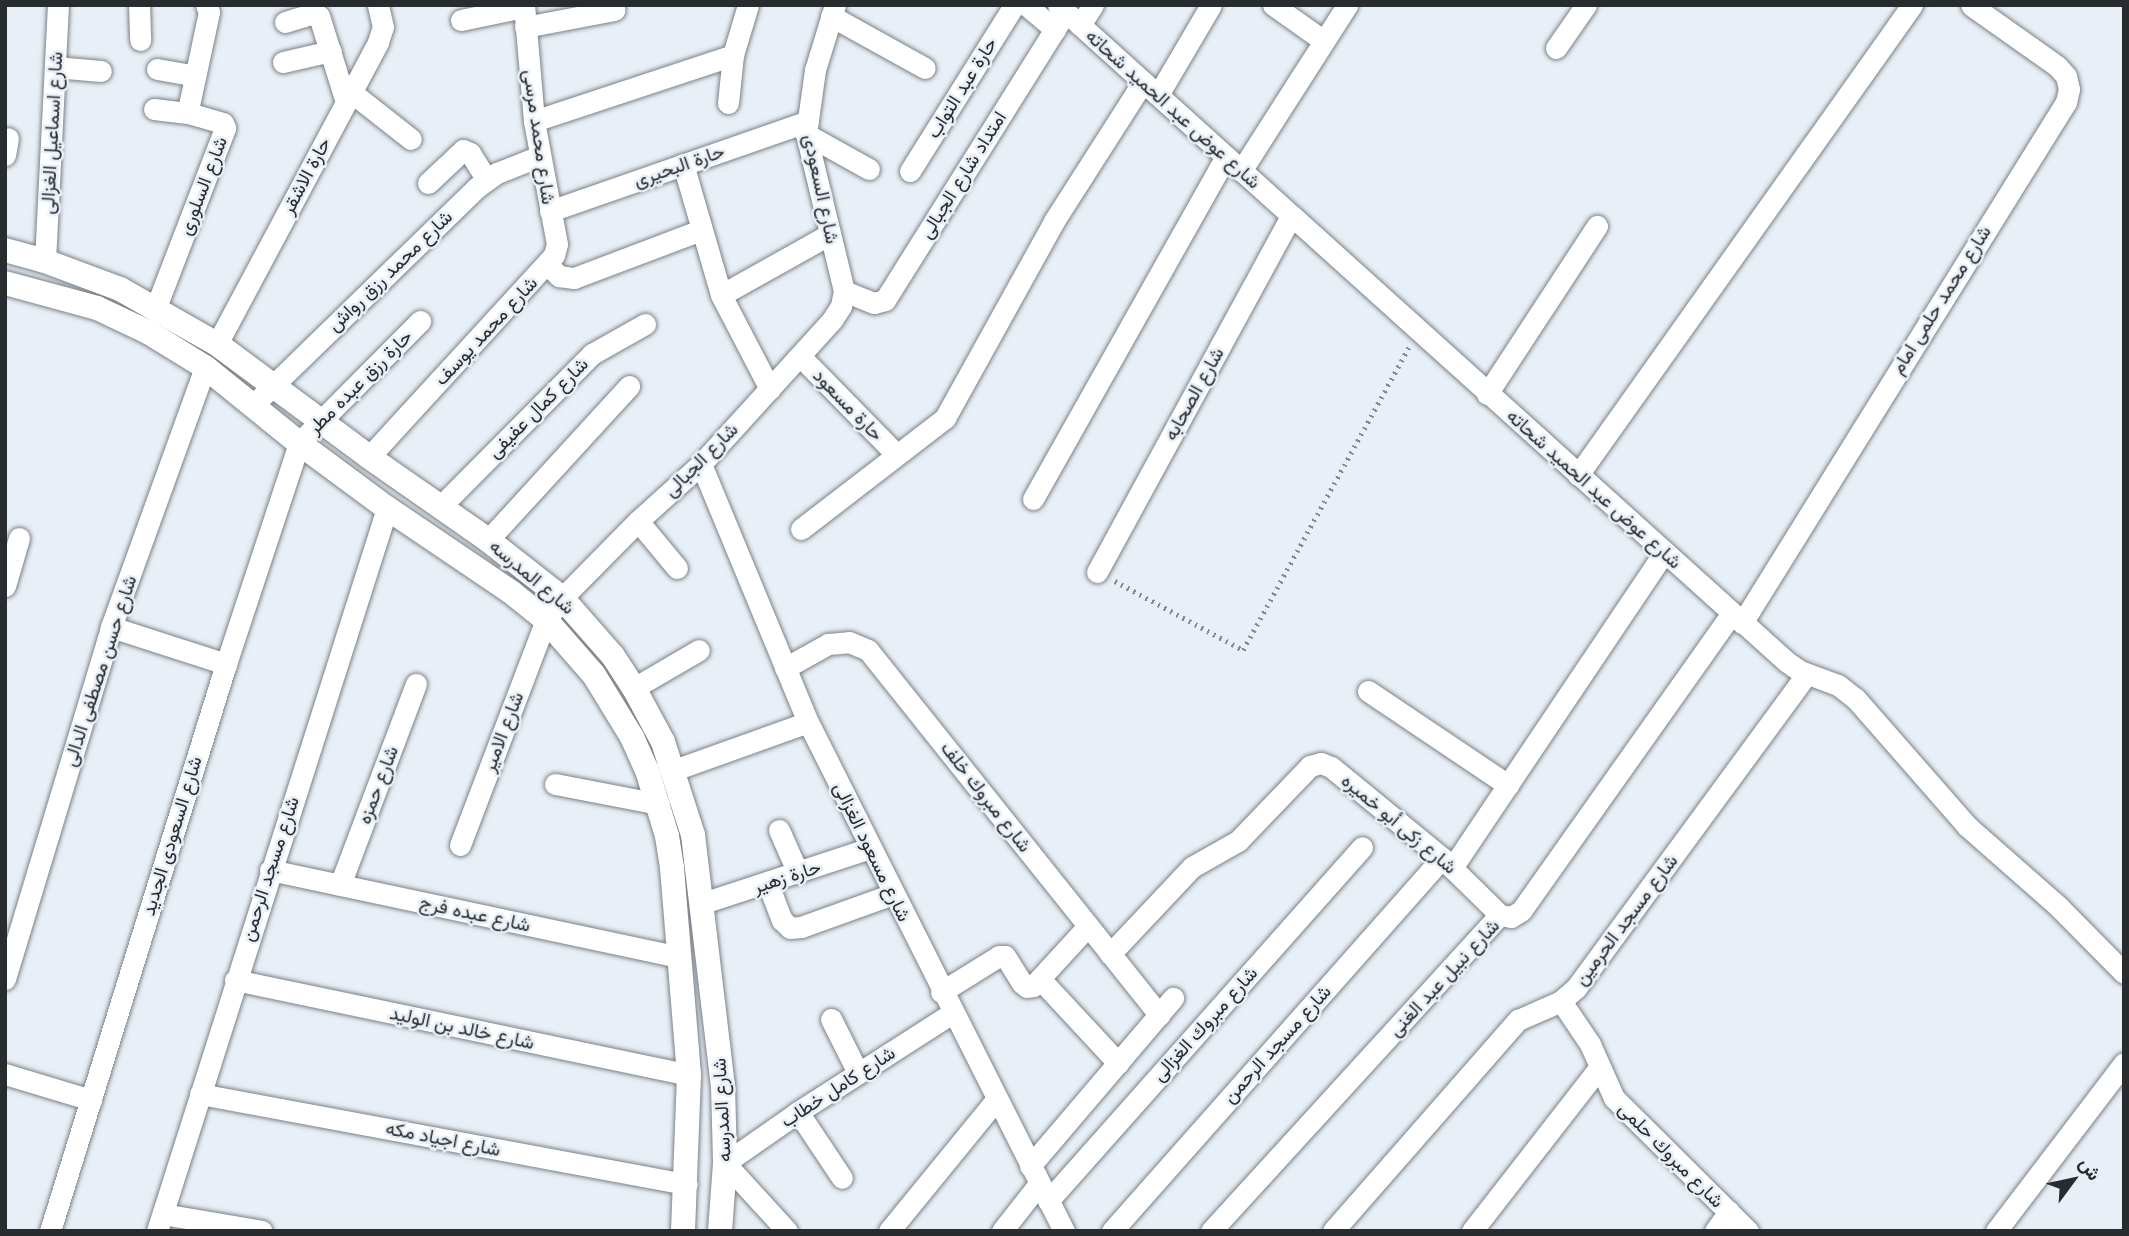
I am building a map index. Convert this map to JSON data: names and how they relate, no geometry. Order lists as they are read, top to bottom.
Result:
{
  "streets": {
    "street": [
      "حارة عبد التواب",
      "شارع عوض عبد الحميد شحاته",
      "شارع اسماعيل الغزالى",
      "شارع محمد مرسى",
      "حارة البحيرى",
      "امتداد شارع الجبالى",
      "حارة الاشقر",
      "شارع السلورى",
      "شارع السعودى",
      "شارع محمد رزق رواش",
      "شارع محمد حلمى امام",
      "شارع محمد يوسف",
      "حارة رزق عبده مطر",
      "شارع الصحابه",
      "حارة مسعود",
      "شارع كمال عفيفى",
      "شارع الجبالى",
      "شارع المدرسه",
      "شارع حسن مصطفى الدالى",
      "شارع الامير",
      "شارع حمزه",
      "شارع مبروك خلف",
      "شارع زكى أبو خميره",
      "شارع السعودى الجديد",
      "شارع مسعود الغزالى",
      "شارع مسجد الرحمن",
      "حارة زهير",
      "شارع عبده فرج",
      "شارع مسجد الحرمين",
      "شارع نبيل عبد الغنى",
      "شارع مبروك الغزالى",
      "شارع خالد بن الوليد",
      "شارع كامل خطاب",
      "شارع اجياد مكه",
      "شارع مبروك حلمى"
    ]
  },
  "crossings": [
    ["شارع عوض عبد الحميد شحاته", "امتداد شارع الجبالى"],
    ["شارع عوض عبد الحميد شحاته", "شارع محمد حلمى امام"],
    ["شارع عوض عبد الحميد شحاته", "شارع الصحابه"],
    ["شارع عوض عبد الحميد شحاته", "شارع مسجد الرحمن"],
    ["شارع عوض عبد الحميد شحاته", "شارع مسجد الحرمين"],
    ["شارع عوض عبد الحميد شحاته", "شارع نبيل عبد الغنى"],
    ["شارع اسماعيل الغزالى", "شارع المدرسه"],
    ["شارع محمد مرسى", "حارة البحيرى"],
    ["شارع محمد مرسى", "شارع محمد رزق رواش"],
    ["شارع محمد مرسى", "شارع محمد يوسف"],
    ["حارة البحيرى", "شارع السعودى"],
    ["امتداد شارع الجبالى", "شارع السعودى"],
    ["امتداد شارع الجبالى", "شارع الجبالى"],
    ["حارة الاشقر", "شارع المدرسه"],
    ["شارع السلورى", "شارع المدرسه"],
    ["شارع السعودى", "شارع الجبالى"],
    ["شارع محمد رزق رواش", "شارع المدرسه"],
    ["شارع محمد حلمى امام", "شارع نبيل عبد الغنى"],
    ["شارع محمد يوسف", "شارع المدرسه"],
    ["حارة رزق عبده مطر", "شارع المدرسه"],
    ["حارة رزق عبده مطر", "شارع السعودى الجديد"],
    ["حارة مسعود", "شارع الجبالى"],
    ["شارع كمال عفيفى", "شارع المدرسه"],
    ["شارع الجبالى", "شارع المدرسه"],
    ["شارع الجبالى", "شارع الامير"],
    ["شارع الجبالى", "شارع مسعود الغزالى"],
    ["شارع المدرسه", "شارع حسن مصطفى الدالى"],
    ["شارع المدرسه", "شارع الامير"],
    ["شارع المدرسه", "شارع السعودى الجديد"],
    ["شارع المدرسه", "شارع مسجد الرحمن"],
    ["شارع المدرسه", "حارة زهير"],
    ["شارع المدرسه", "شارع عبده فرج"],
    ["شارع المدرسه", "شارع خالد بن الوليد"],
    ["شارع المدرسه", "شارع كامل خطاب"],
    ["شارع المدرسه", "شارع اجياد مكه"],
    ["شارع حمزه", "شارع عبده فرج"],
    ["شارع مبروك خلف", "شارع زكى أبو خميره"],
    ["شارع مبروك خلف", "شارع مسعود الغزالى"],
    ["شارع زكى أبو خميره", "شارع مسجد الرحمن"],
    ["شارع زكى أبو خميره", "شارع نبيل عبد الغنى"],
    ["شارع مسعود الغزالى", "حارة زهير"],
    ["شارع مسعود الغزالى", "شارع مبروك الغزالى"],
    ["شارع مسعود الغزالى", "شارع كامل خطاب"],
    ["شارع مسجد الرحمن", "شارع عبده فرج"],
    ["شارع مسجد الرحمن", "شارع خالد بن الوليد"],
    ["شارع مسجد الرحمن", "شارع اجياد مكه"],
    ["شارع مسجد الحرمين", "شارع مبروك حلمى"]
  ],
  "north": "top right"
}
